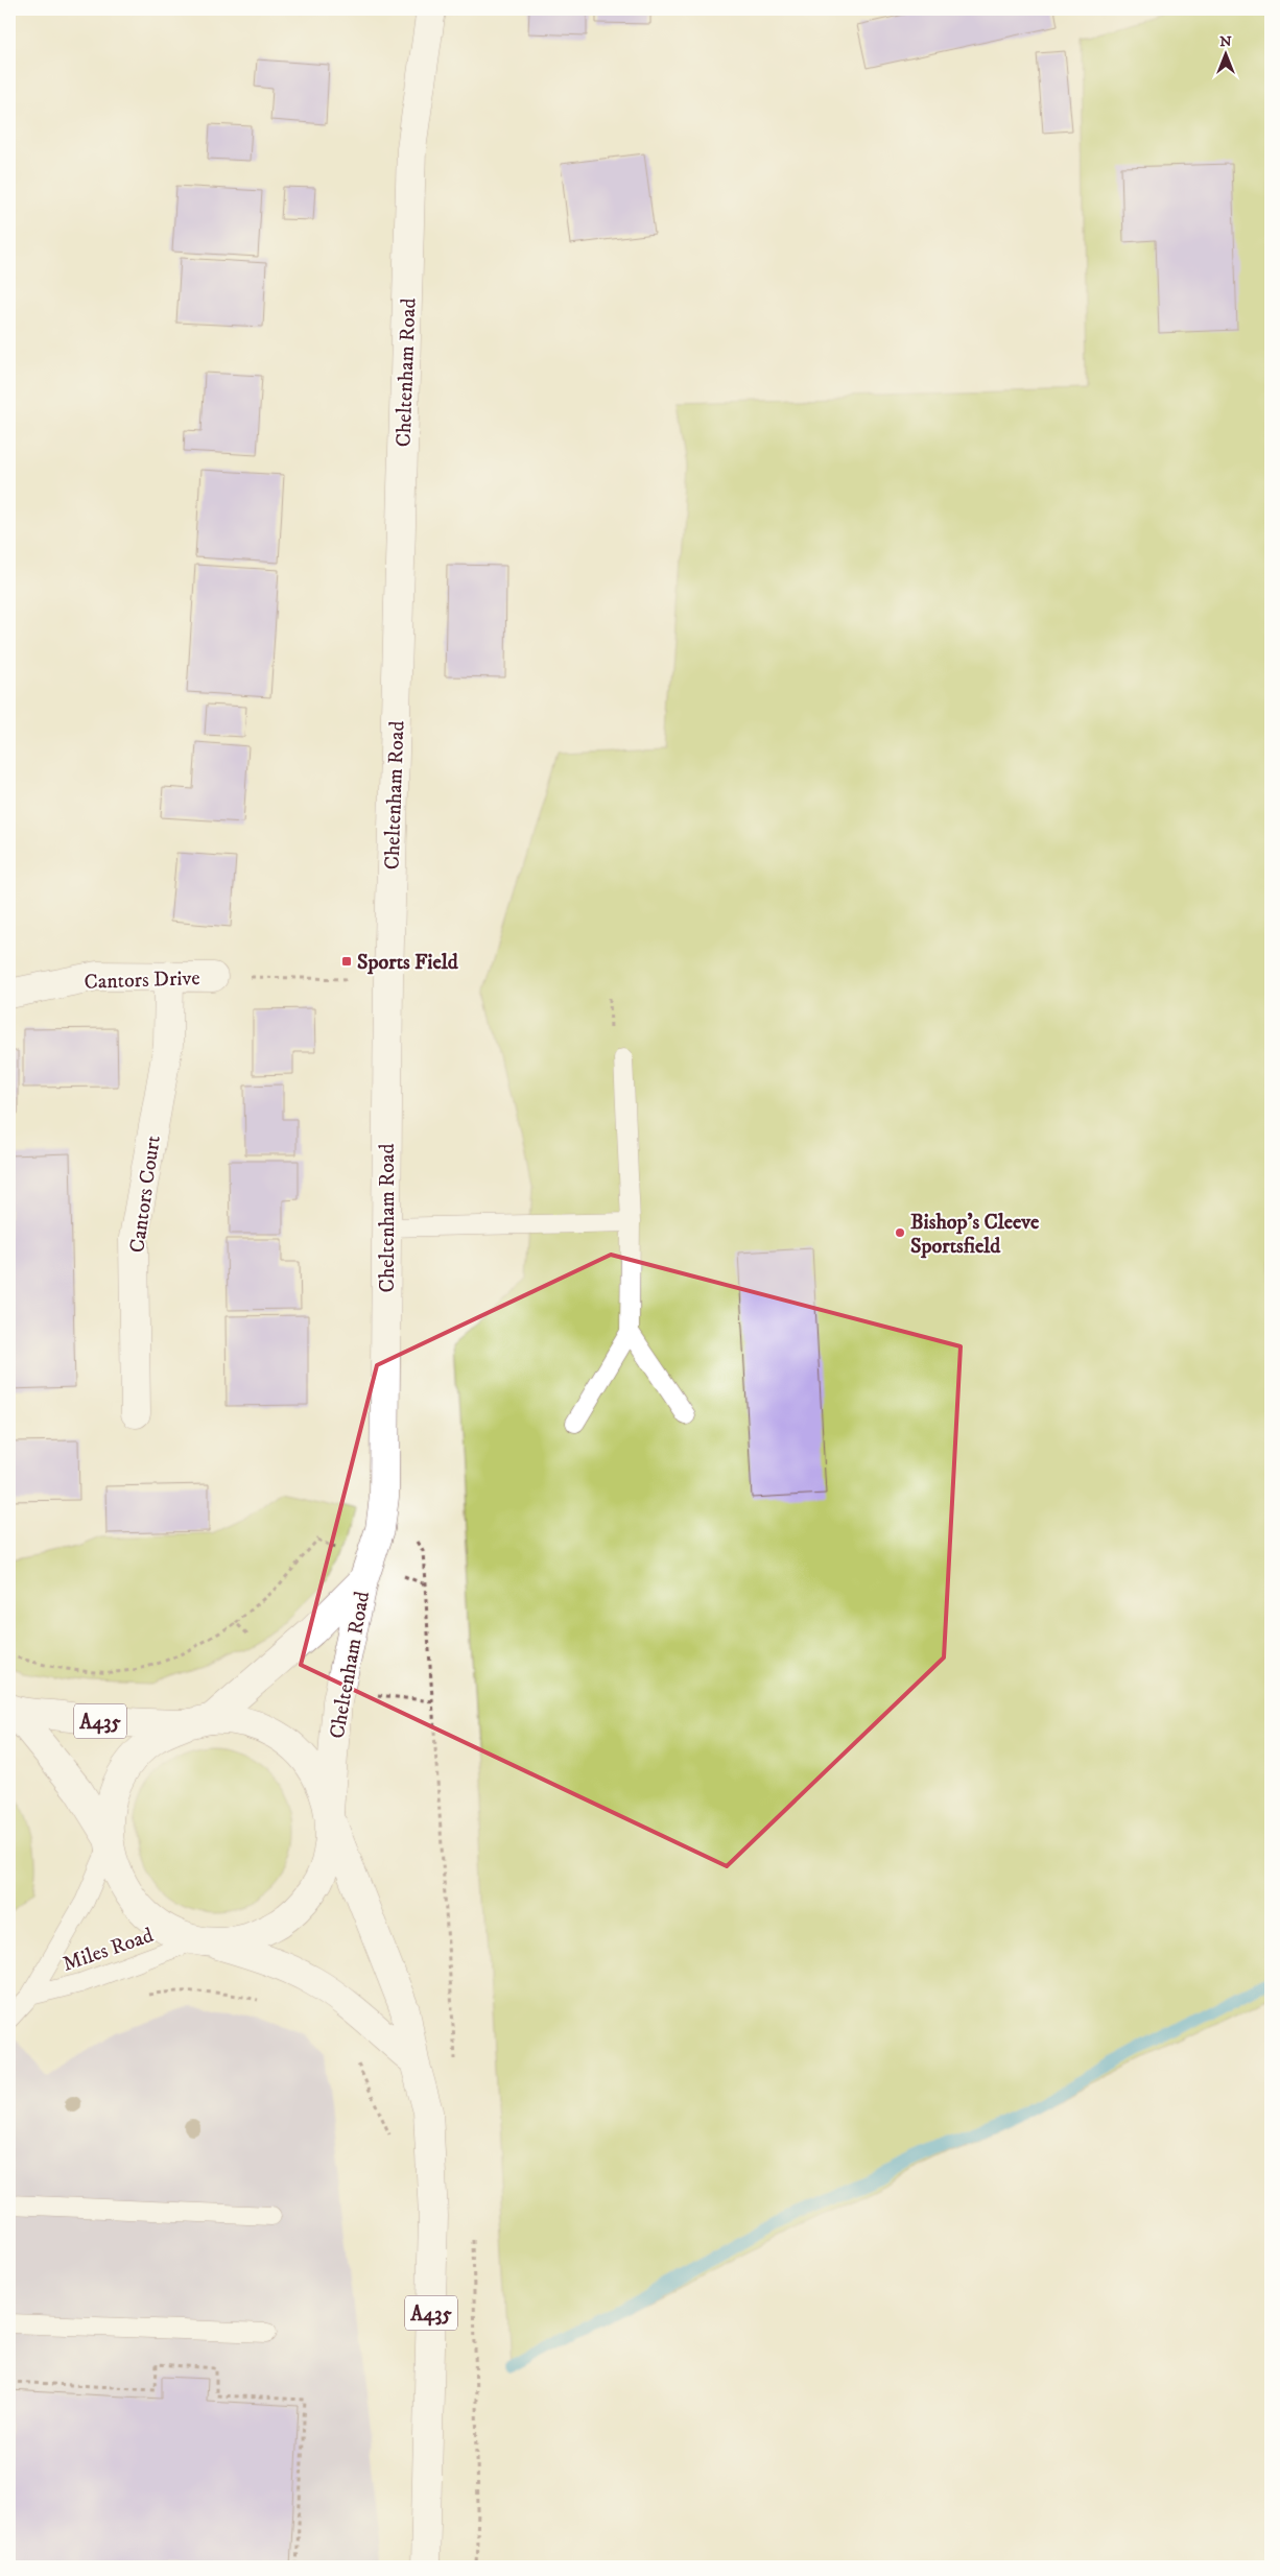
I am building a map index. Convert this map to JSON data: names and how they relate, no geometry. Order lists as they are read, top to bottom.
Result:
{
  "streets": {
    "street": [
      "Cheltenham Road",
      "Cantors Drive",
      "Cantors Court",
      "A435"
    ],
    "lane": ["Miles Road"]
  },
  "crossings": [
    ["Cheltenham Road", "A435"],
    ["Cheltenham Road", "Miles Road"],
    ["Cantors Drive", "Cantors Court"],
    ["A435", "Miles Road"]
  ],
  "places": {
    "transit": ["Sports Field"],
    "other": ["Bishop's Cleeve Sportsfield"]
  },
  "north": "top"
}
